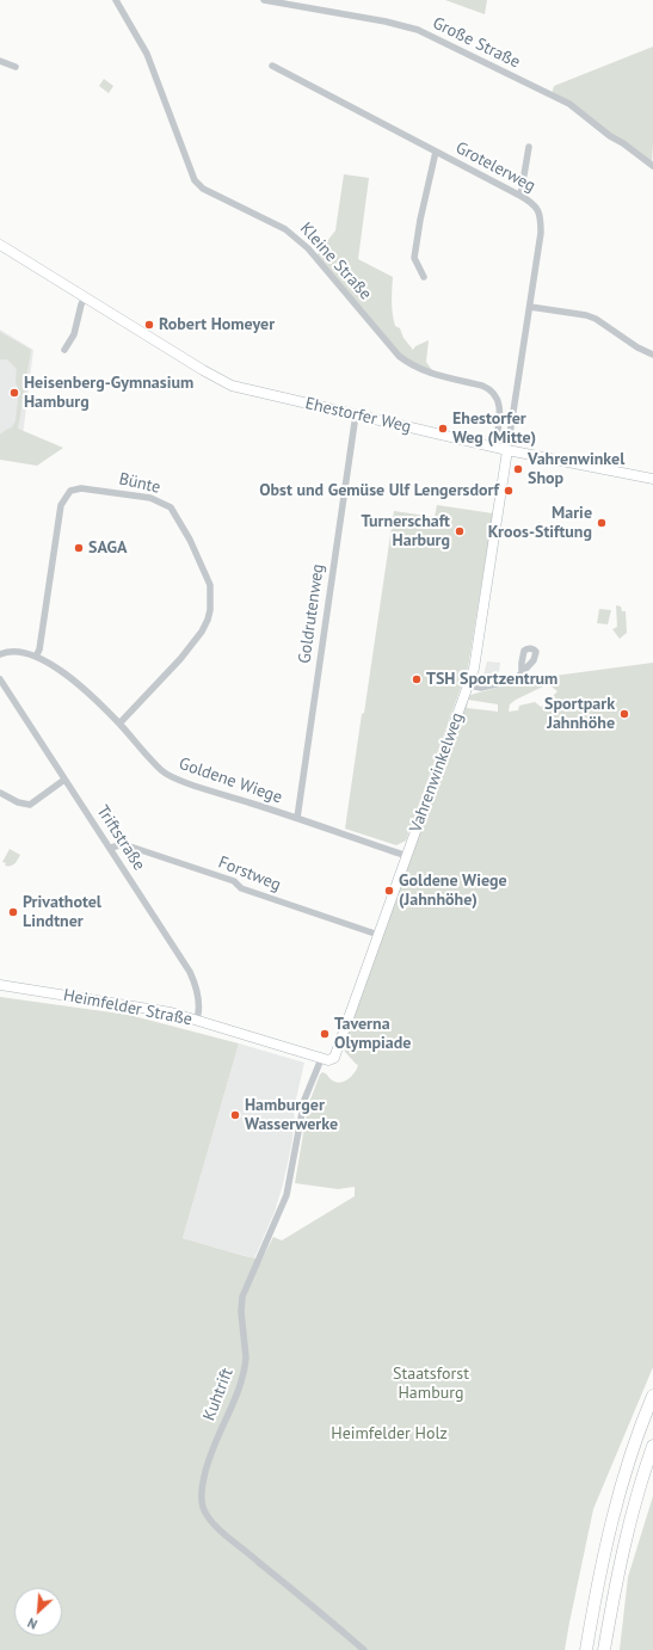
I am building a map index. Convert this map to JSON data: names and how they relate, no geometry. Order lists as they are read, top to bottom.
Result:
{
  "streets": {
    "street": [
      "Große Straße",
      "Grotelerweg",
      "Kleine Straße",
      "Ehestorfer Weg",
      "Bünte",
      "Goldrutenweg",
      "Vahrenwinkelweg",
      "Goldene Wiege",
      "Triftstraße",
      "Forstweg",
      "Heimfelder Straße",
      "Kuhtrift"
    ]
  },
  "crossings": [
    ["Grotelerweg", "Ehestorfer Weg"],
    ["Grotelerweg", "Vahrenwinkelweg"],
    ["Kleine Straße", "Ehestorfer Weg"],
    ["Ehestorfer Weg", "Goldrutenweg"],
    ["Ehestorfer Weg", "Vahrenwinkelweg"],
    ["Bünte", "Goldene Wiege"],
    ["Goldrutenweg", "Goldene Wiege"],
    ["Vahrenwinkelweg", "Goldene Wiege"],
    ["Vahrenwinkelweg", "Forstweg"],
    ["Vahrenwinkelweg", "Heimfelder Straße"],
    ["Triftstraße", "Forstweg"],
    ["Triftstraße", "Heimfelder Straße"],
    ["Heimfelder Straße", "Kuhtrift"]
  ],
  "parks": ["Staatsforst Hamburg", "Heimfelder Holz"],
  "places": [
    "Robert Homeyer",
    "Heisenberg-Gymnasium Hamburg",
    "Ehestorfer Weg (Mitte)",
    "Vahrenwinkel Shop",
    "Obst und Gemüse Ulf Lengersdorf",
    "Marie Kroos-Stiftung",
    "Turnerschaft Harburg",
    "SAGA",
    "TSH Sportzentrum",
    "Sportpark Jahnhöhe",
    "Goldene Wiege (Jahnhöhe)",
    "Privathotel Lindtner",
    "Taverna Olympiade",
    "Hamburger Wasserwerke"
  ],
  "north": "bottom left"
}
